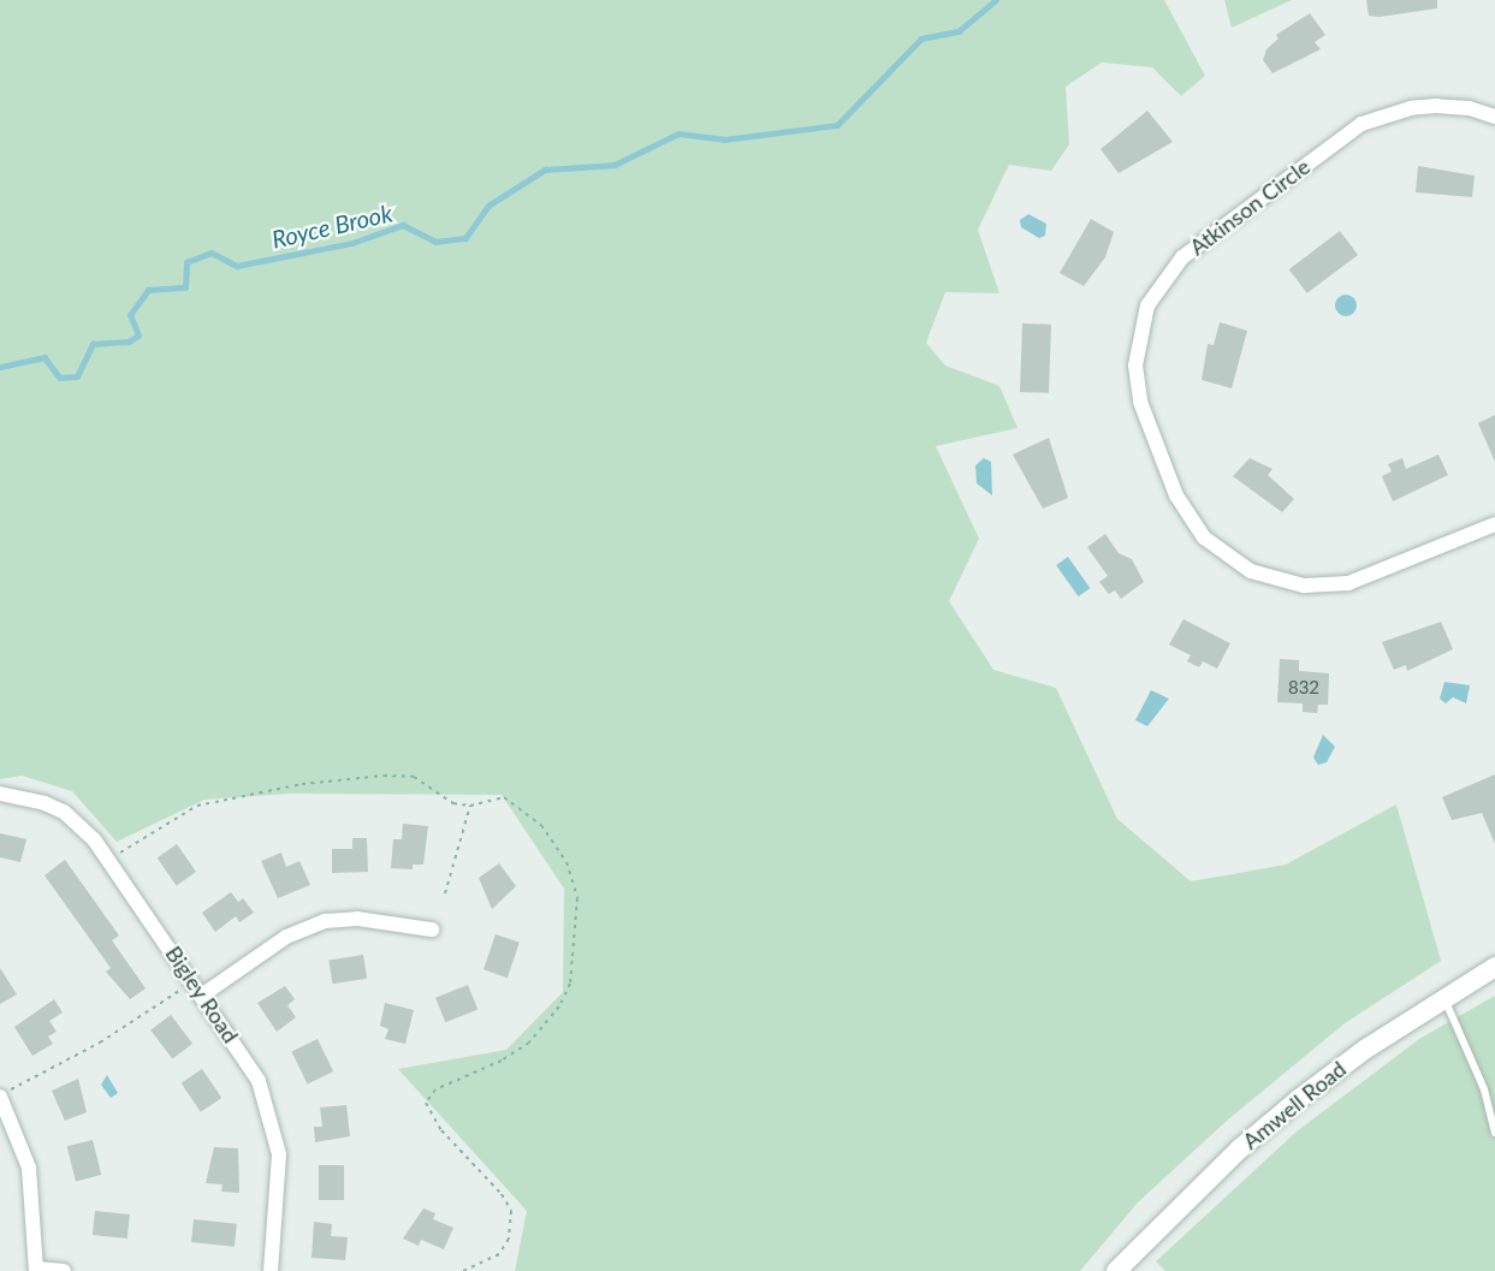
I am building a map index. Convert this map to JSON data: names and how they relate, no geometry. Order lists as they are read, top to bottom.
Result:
{
  "streets": {
    "main road": ["Amwell Road"],
    "street": ["Atkinson Circle", "Bigley Road"]
  },
  "water": ["Royce Brook"],
  "house_numbers": ["832"]
}
